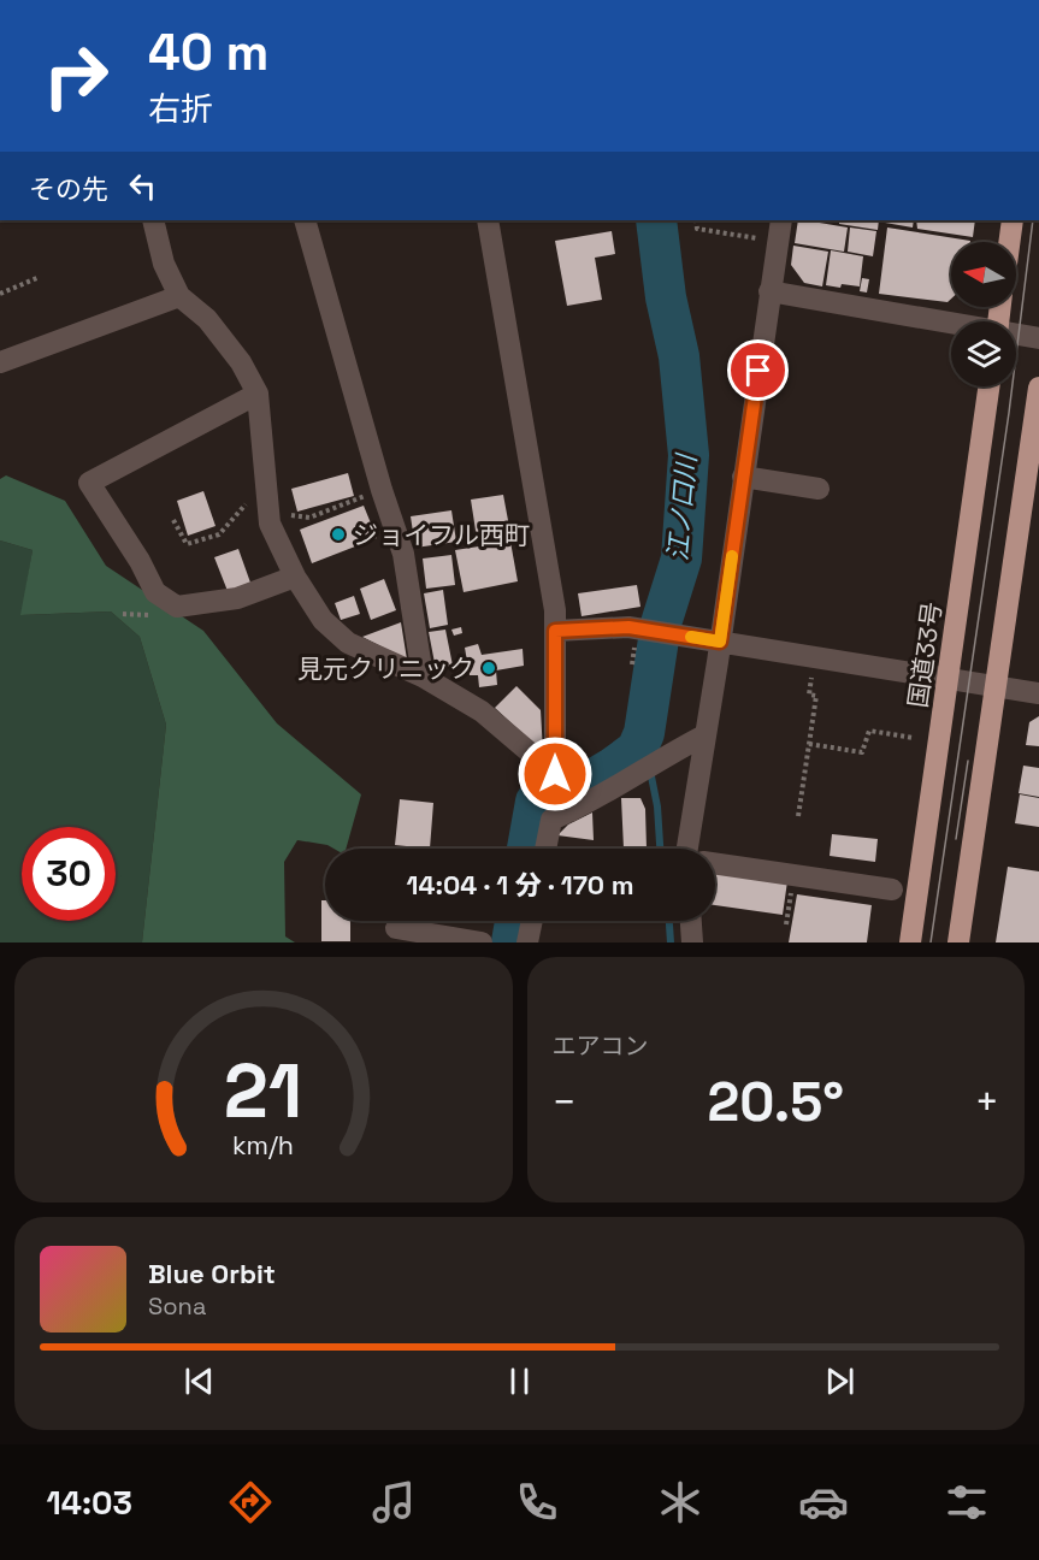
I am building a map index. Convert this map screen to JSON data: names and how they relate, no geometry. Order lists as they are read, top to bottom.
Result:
{
  "streets": {
    "highway": ["国道33号"]
  },
  "water": ["江ノ口川"],
  "places": ["ジョイフル西町", "見元クリニック"],
  "north": "left",
  "page": {
    "turn": ["40 m", "右折"],
    "then": "その先",
    "limit": "30",
    "trip": "14:04 · 1 分 · 170 m",
    "tile": "エアコン",
    "heat": ["−", "20.5°", "+"],
    "song": ["Blue Orbit", "Sona"],
    "tabs": "14:03",
    "gauge": ["21", "km/h"]
  }
}
